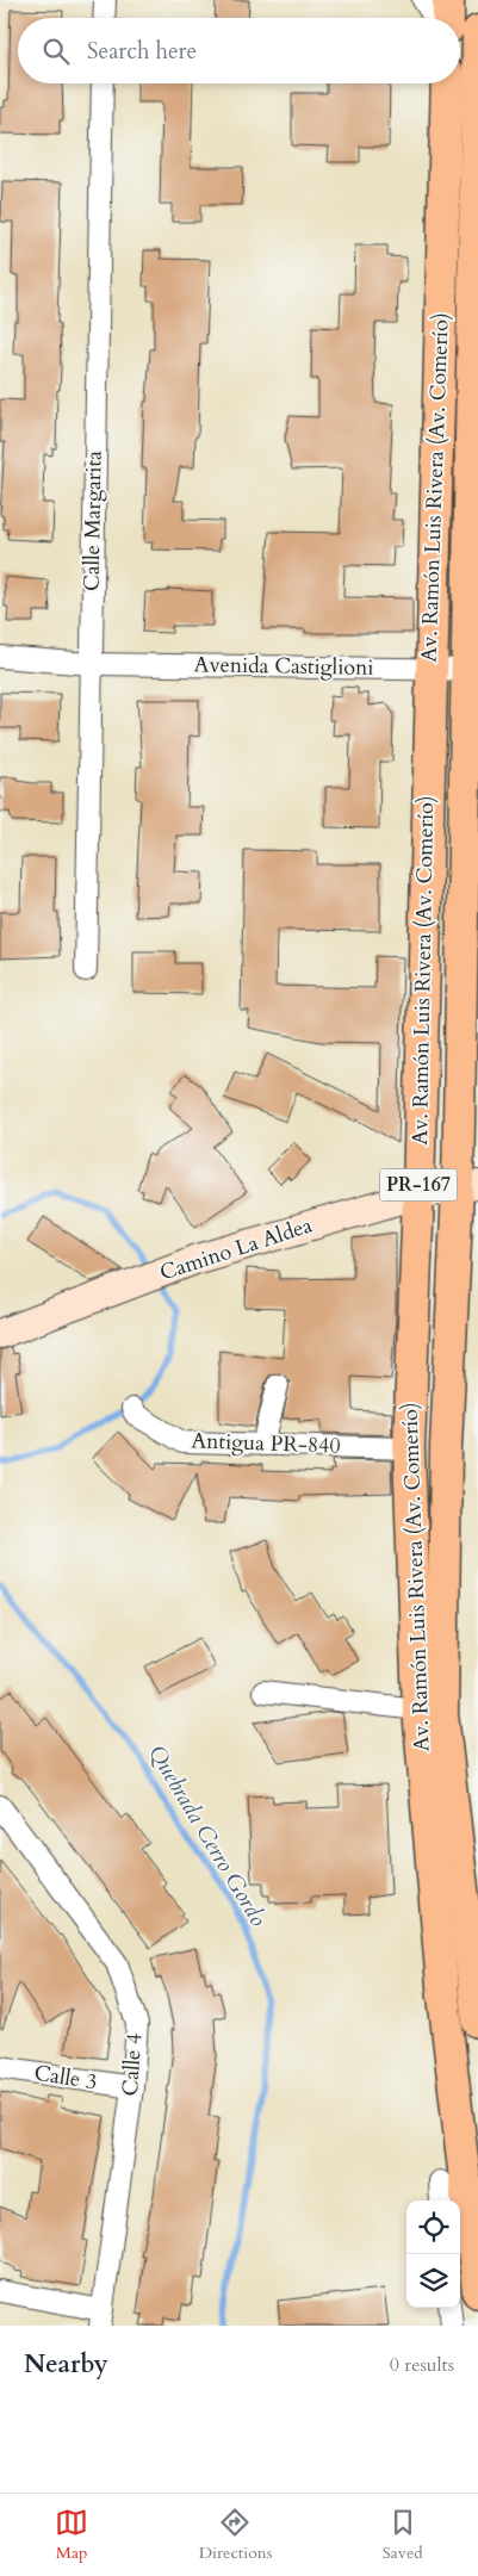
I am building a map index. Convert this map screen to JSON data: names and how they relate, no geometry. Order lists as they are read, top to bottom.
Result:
{
  "streets": {
    "main road": ["Av. Ramón Luis Rivera (Av. Comerío)", "PR-167"],
    "street": [
      "Calle Margarita",
      "Avenida Castiglioni",
      "Camino La Aldea",
      "Antigua PR-840",
      "Calle 4",
      "Calle 3"
    ]
  },
  "crossings": [
    ["Av. Ramón Luis Rivera (Av. Comerío)", "Avenida Castiglioni"],
    ["Av. Ramón Luis Rivera (Av. Comerío)", "Camino La Aldea"],
    ["Av. Ramón Luis Rivera (Av. Comerío)", "Antigua PR-840"],
    ["Calle Margarita", "Avenida Castiglioni"],
    ["Calle 4", "Calle 3"]
  ],
  "water": ["Quebrada Cerro Gordo"],
  "page": {
    "search": "Search here",
    "heading": ["Nearby", "0 results"],
    "nav": ["Map", "Directions", "Saved"]
  }
}
